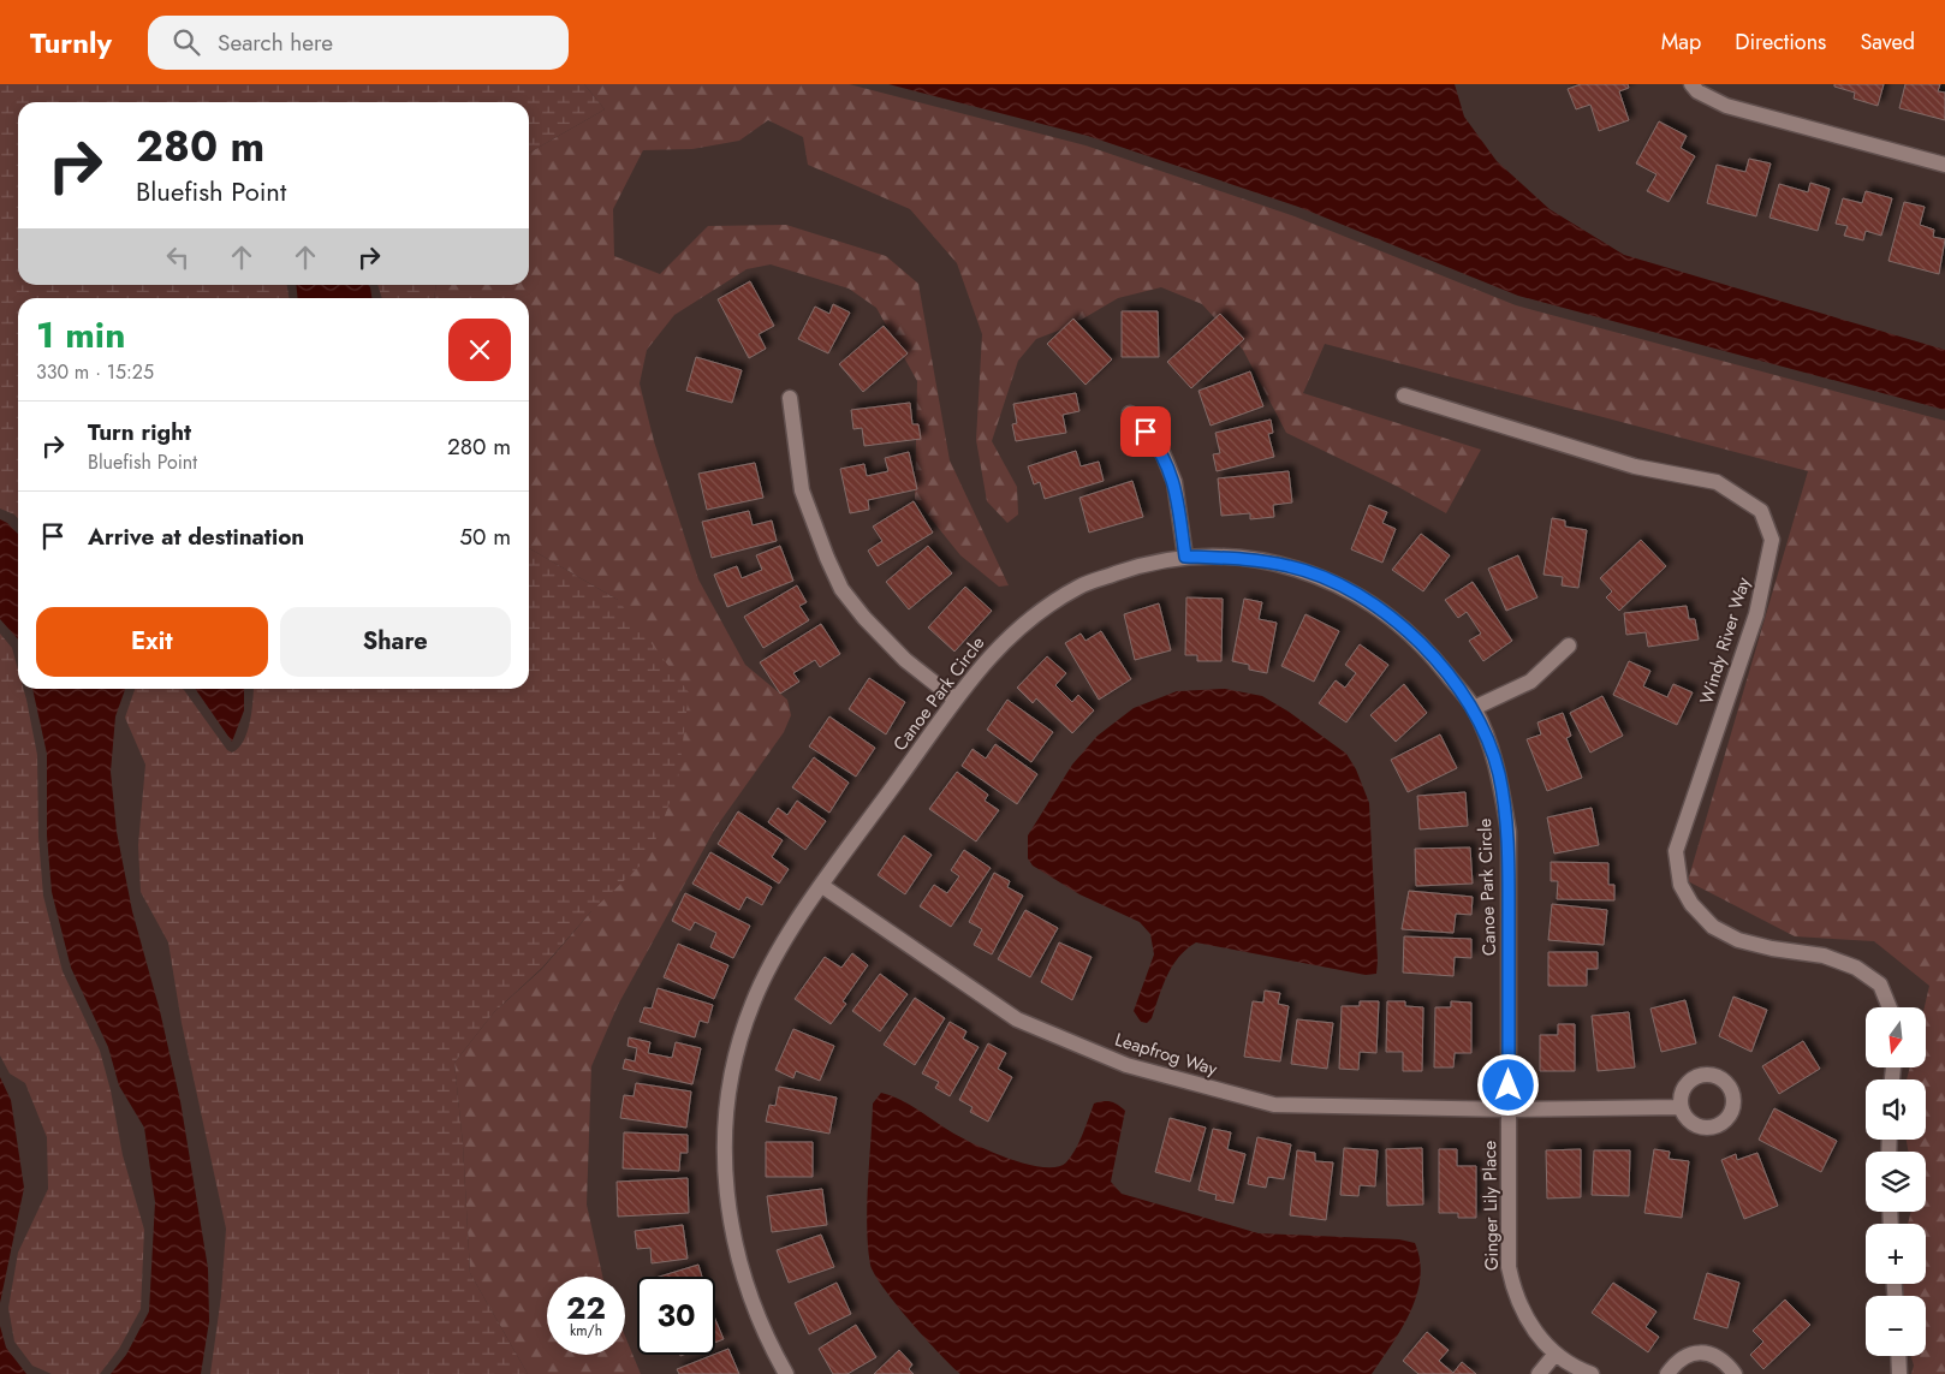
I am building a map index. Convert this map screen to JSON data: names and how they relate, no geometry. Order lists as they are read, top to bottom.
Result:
{
  "streets": {
    "street": [
      "Windy River Way",
      "Canoe Park Circle",
      "Leapfrog Way",
      "Ginger Lily Place"
    ]
  },
  "crossings": [
    ["Canoe Park Circle", "Leapfrog Way"],
    ["Canoe Park Circle", "Ginger Lily Place"],
    ["Leapfrog Way", "Ginger Lily Place"]
  ],
  "north": "bottom",
  "page": {
    "header": "Turnly",
    "search": "Search here",
    "nav": ["Map", "Directions", "Saved"],
    "turn": ["280 m", "Bluefish Point"],
    "heading": ["1 min", "330 m · 15:25"],
    "list": [
      {
        "name": "Turn right",
        "note": "Bluefish Point",
        "value": "280 m"
      },
      {
        "name": "Arrive at destination",
        "value": "50 m"
      }
    ],
    "buttons": ["Exit", "Share"],
    "map_buttons": ["+", "−"],
    "speed": "22 km/h",
    "limit": "30"
  }
}
